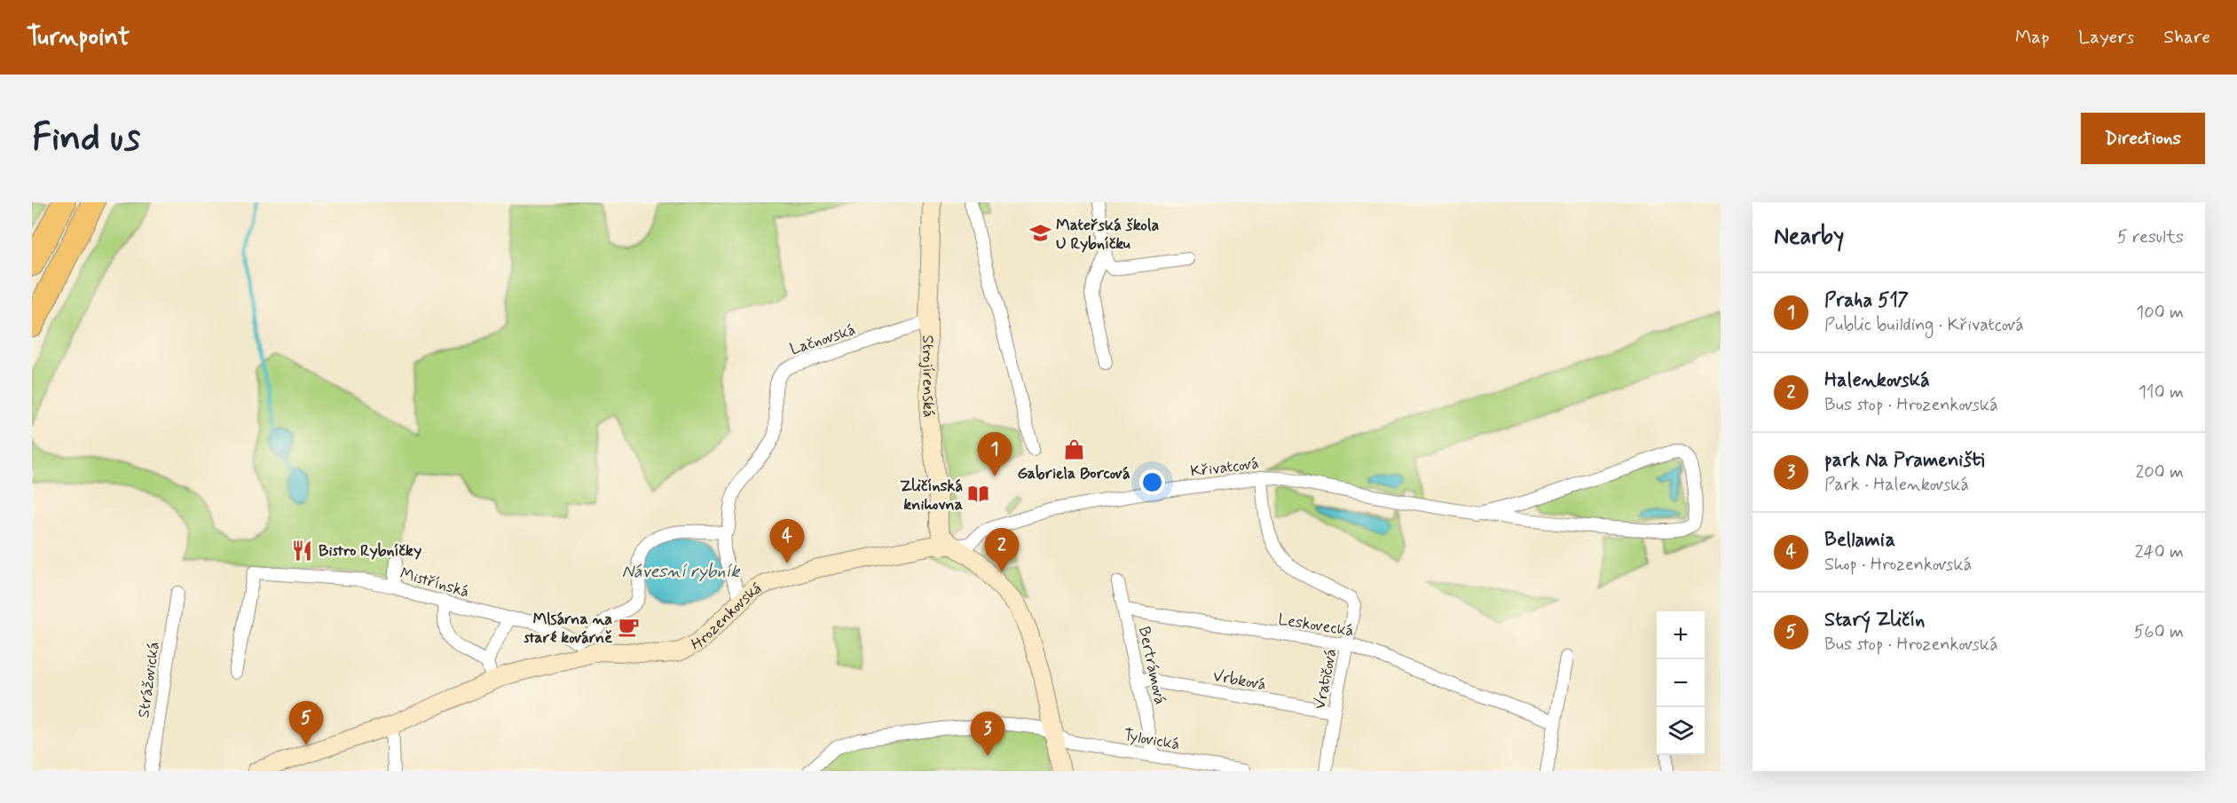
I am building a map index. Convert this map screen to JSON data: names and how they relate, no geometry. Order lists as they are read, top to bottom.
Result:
{
  "streets": {
    "street": [
      "Lačnovská",
      "Strojírenská",
      "Křivatcová",
      "Mistřínská",
      "Hrozenkovská",
      "Leskovecká",
      "Bertrámová",
      "Vratičová",
      "Strážovická",
      "Vrbková",
      "Tylovická"
    ]
  },
  "crossings": [
    ["Lačnovská", "Strojírenská"],
    ["Lačnovská", "Hrozenkovská"],
    ["Strojírenská", "Křivatcová"],
    ["Strojírenská", "Hrozenkovská"],
    ["Křivatcová", "Hrozenkovská"],
    ["Křivatcová", "Vratičová"],
    ["Mistřínská", "Hrozenkovská"],
    ["Leskovecká", "Bertrámová"],
    ["Leskovecká", "Vratičová"],
    ["Bertrámová", "Vrbková"],
    ["Bertrámová", "Tylovická"],
    ["Vratičová", "Vrbková"]
  ],
  "water": ["Návesní rybník"],
  "places": {
    "school or university": ["Mateřská škola U Rybníčku"],
    "shop": ["Gabriela Borcová"],
    "library": ["Zličínská knihovna"],
    "restaurant": ["Bistro Rybníčky"],
    "cafe": ["Mlsárna na staré kovárně"]
  },
  "page": {
    "header": "Turnpoint",
    "nav": ["Map", "Layers", "Share"],
    "buttons": "Directions",
    "title": "Find us",
    "heading": ["Nearby", "5 results"],
    "list": [
      {
        "mark": "1",
        "name": "Praha 517",
        "note": "Public building · Křivatcová",
        "value": "100 m"
      },
      {
        "mark": "2",
        "name": "Halenkovská",
        "note": "Bus stop · Hrozenkovská",
        "value": "110 m"
      },
      {
        "mark": "3",
        "name": "park Na Prameništi",
        "note": "Park · Halenkovská",
        "value": "200 m"
      },
      {
        "mark": "4",
        "name": "Bellamia",
        "note": "Shop · Hrozenkovská",
        "value": "240 m"
      },
      {
        "mark": "5",
        "name": "Starý Zličín",
        "note": "Bus stop · Hrozenkovská",
        "value": "560 m"
      }
    ],
    "pins": [
      "1",
      "4",
      "2",
      "5",
      "3"
    ],
    "map_buttons": ["+", "−"]
  }
}
